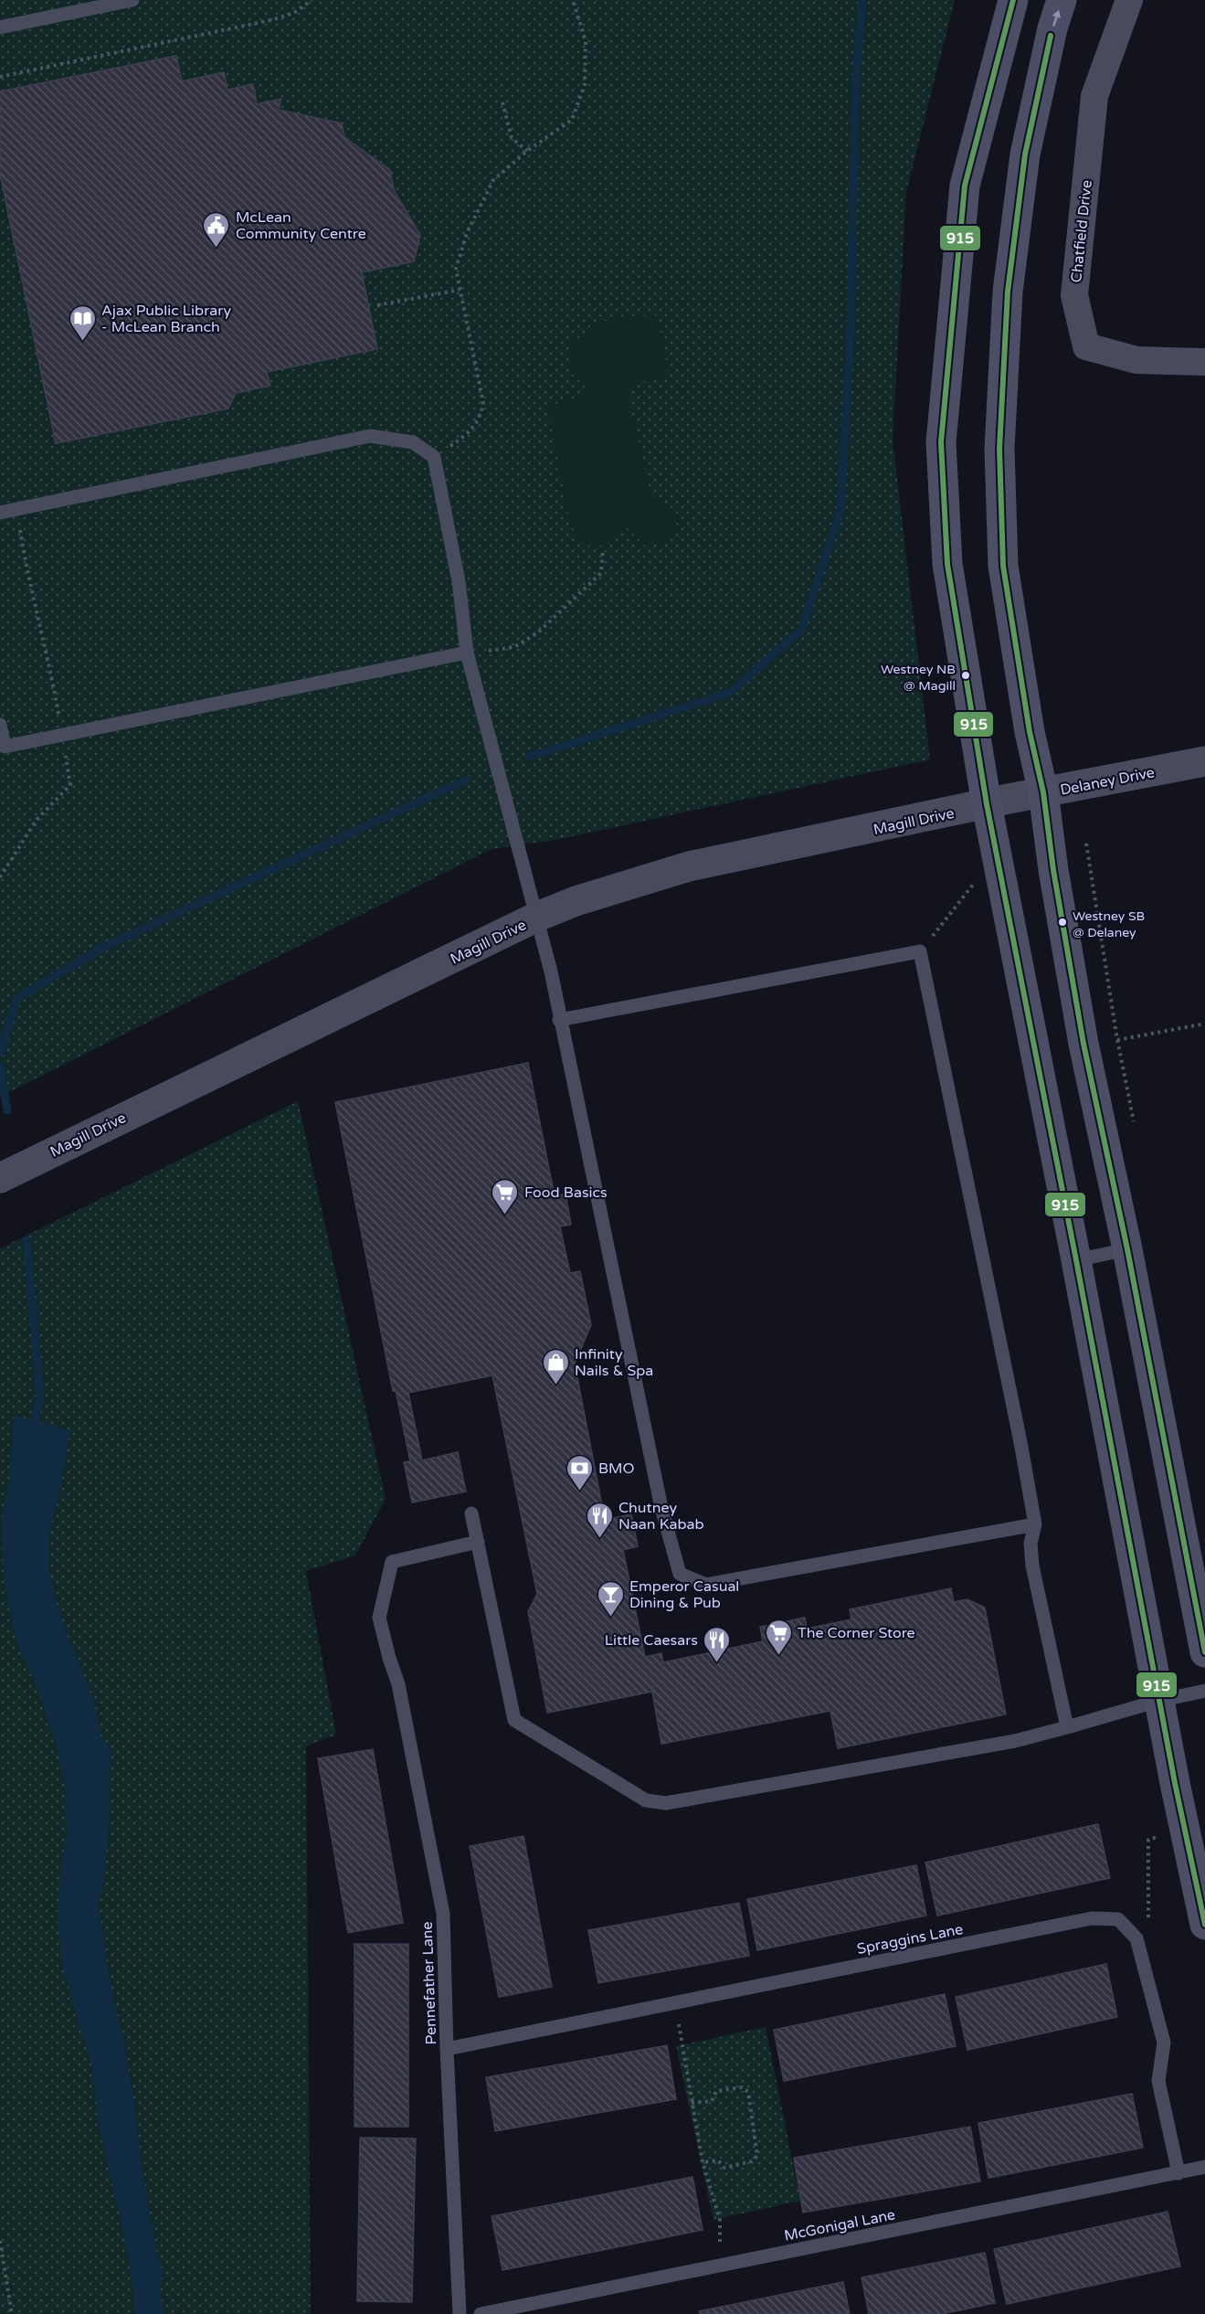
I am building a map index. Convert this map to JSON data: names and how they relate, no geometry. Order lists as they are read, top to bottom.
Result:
{
  "streets": {
    "street": ["Chatfield Drive", "Delaney Drive", "Magill Drive"],
    "lane": ["Spraggins Lane", "Pennefather Lane", "McGonigal Lane"]
  },
  "crossings": [
    ["Delaney Drive", "Magill Drive"],
    ["Spraggins Lane", "Pennefather Lane"]
  ],
  "places": {
    "public building": ["McLean Community Centre"],
    "library": ["Ajax Public Library - McLean Branch"],
    "other": ["Westney NB @ Magill", "Westney SB @ Delaney"],
    "supermarket": ["Food Basics", "The Corner Store"],
    "shop": ["Infinity Nails & Spa"],
    "bank": ["BMO"],
    "restaurant": ["Chutney Naan Kabab", "Little Caesars"],
    "bar": ["Emperor Casual Dining & Pub"]
  },
  "lines": ["transit line 915"]
}
